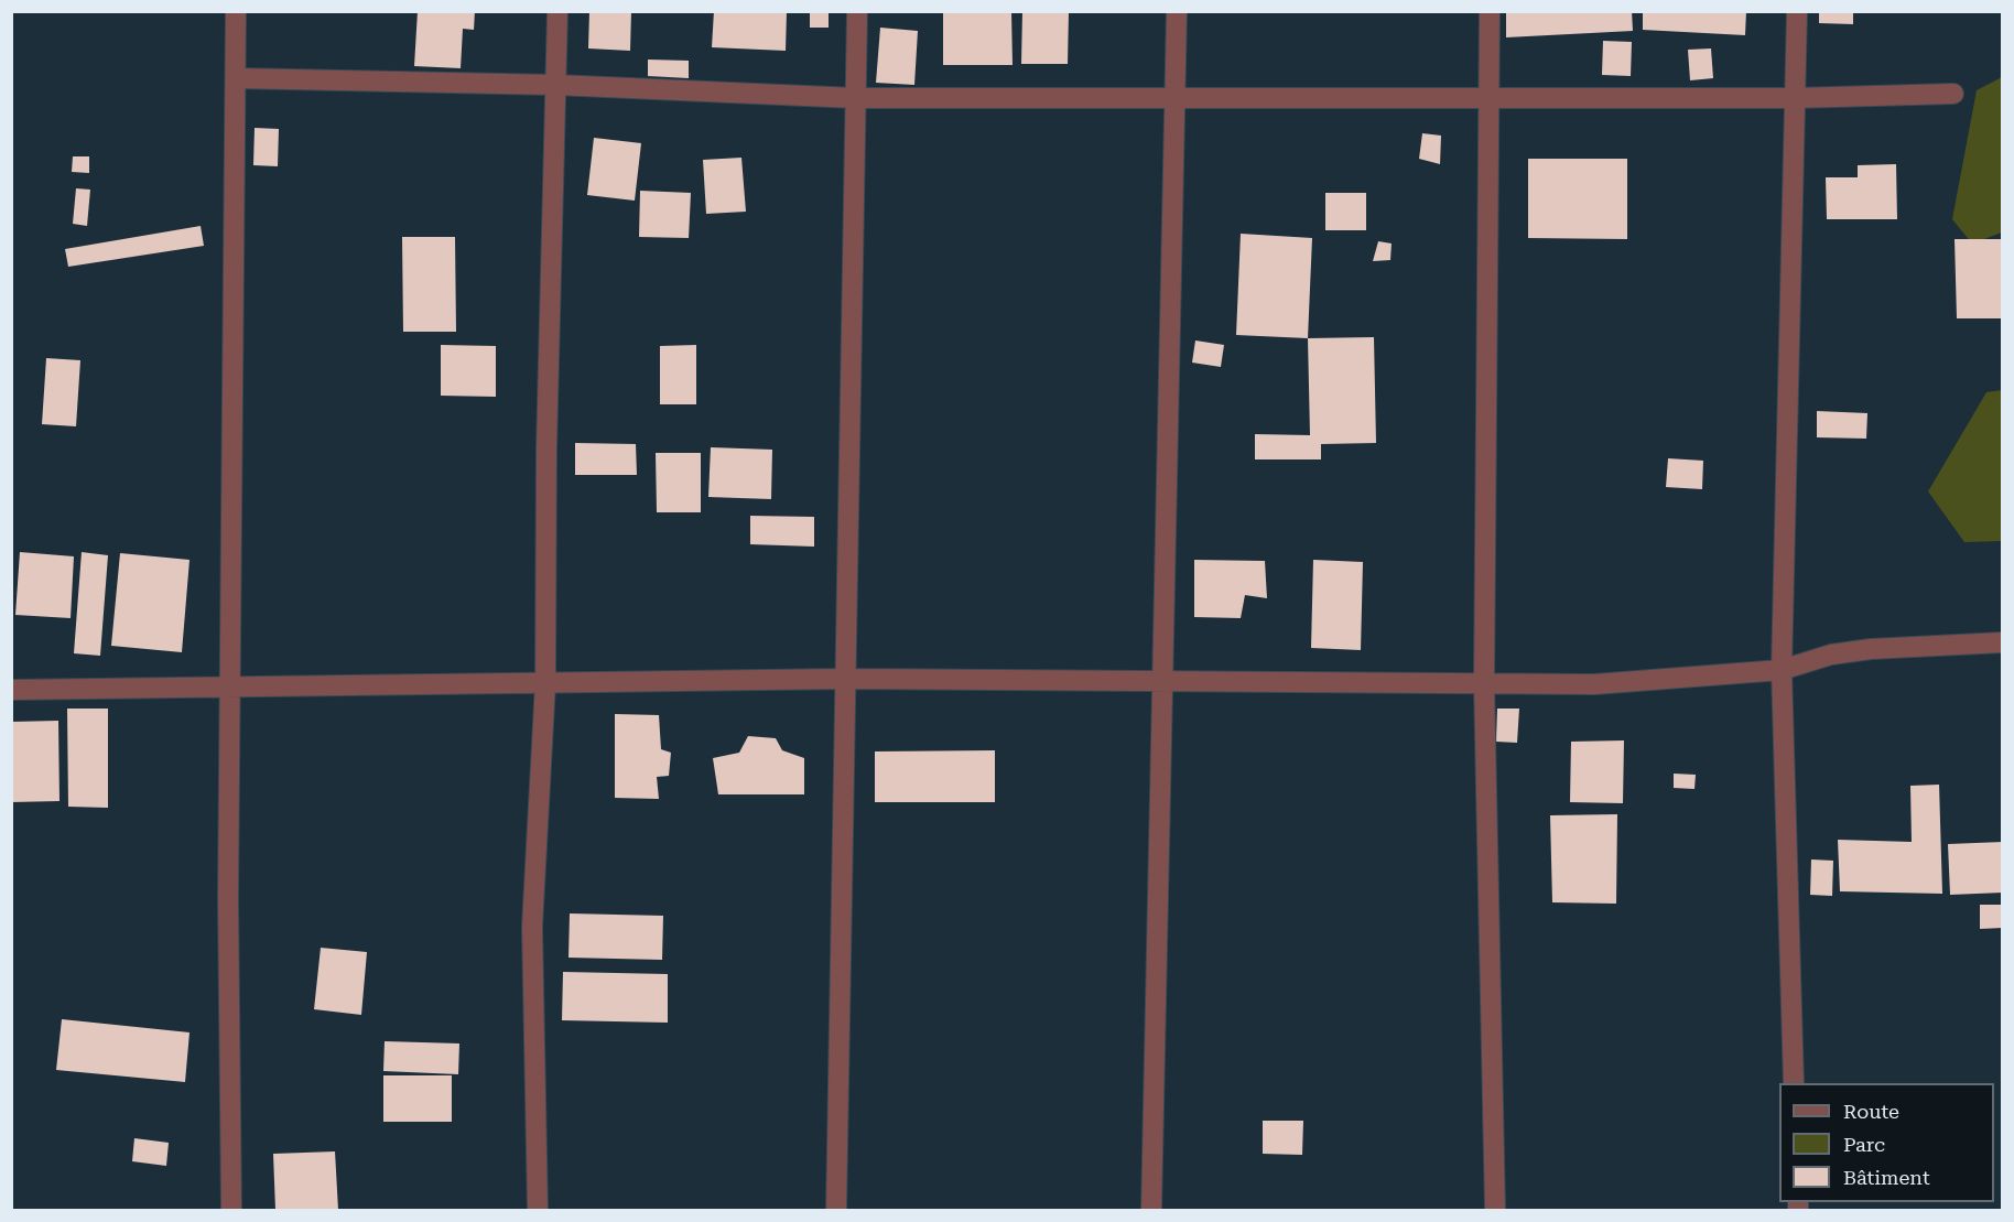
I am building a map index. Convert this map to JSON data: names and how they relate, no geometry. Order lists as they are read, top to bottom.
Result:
{
  "legend": ["Route", "Parc", "Bâtiment"]
}
